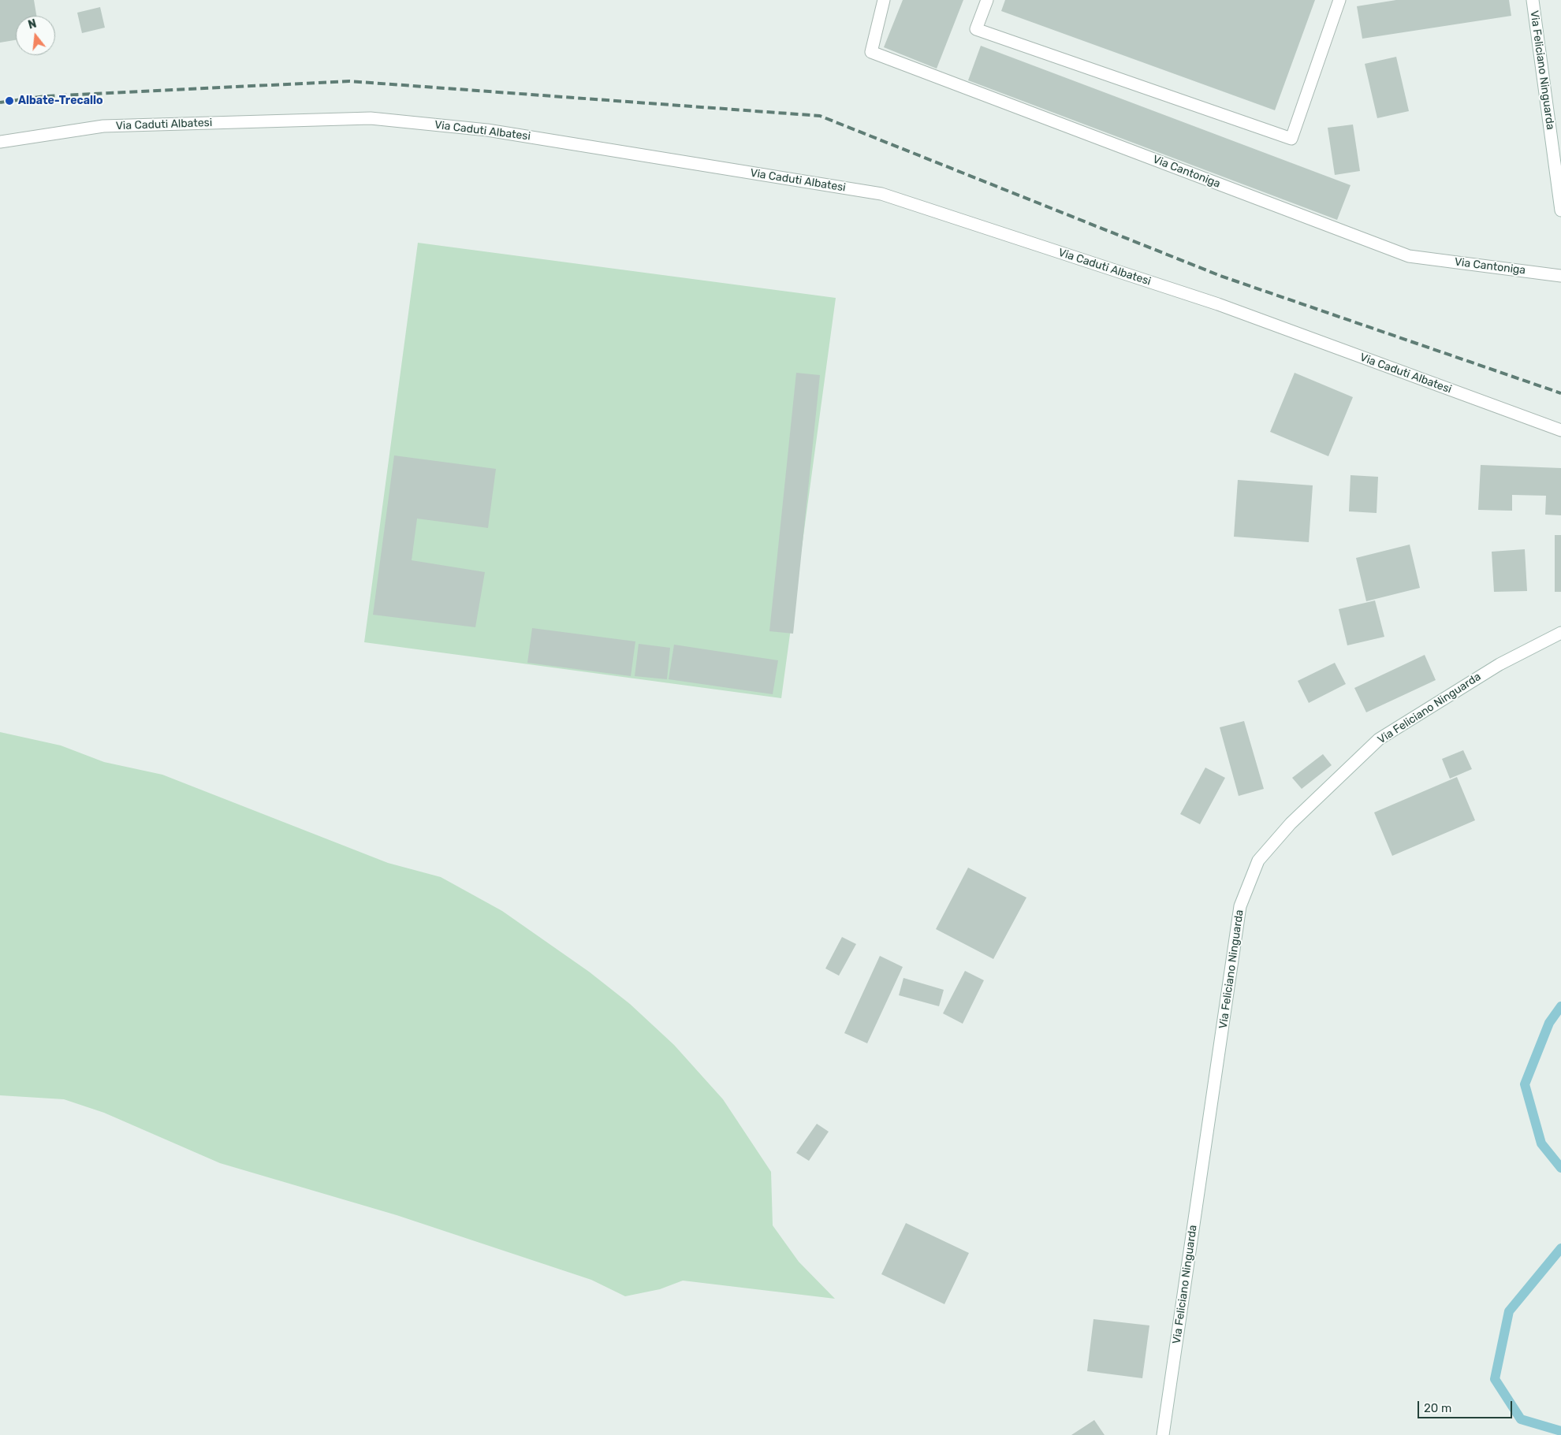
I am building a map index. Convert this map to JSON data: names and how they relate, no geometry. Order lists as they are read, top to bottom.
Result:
{
  "streets": {
    "street": ["Via Feliciano Ninguarda", "Via Caduti Albatesi", "Via Cantoniga"]
  },
  "places": ["Albate-Trecallo"],
  "scale_bar": "20 m",
  "north": "top"
}
